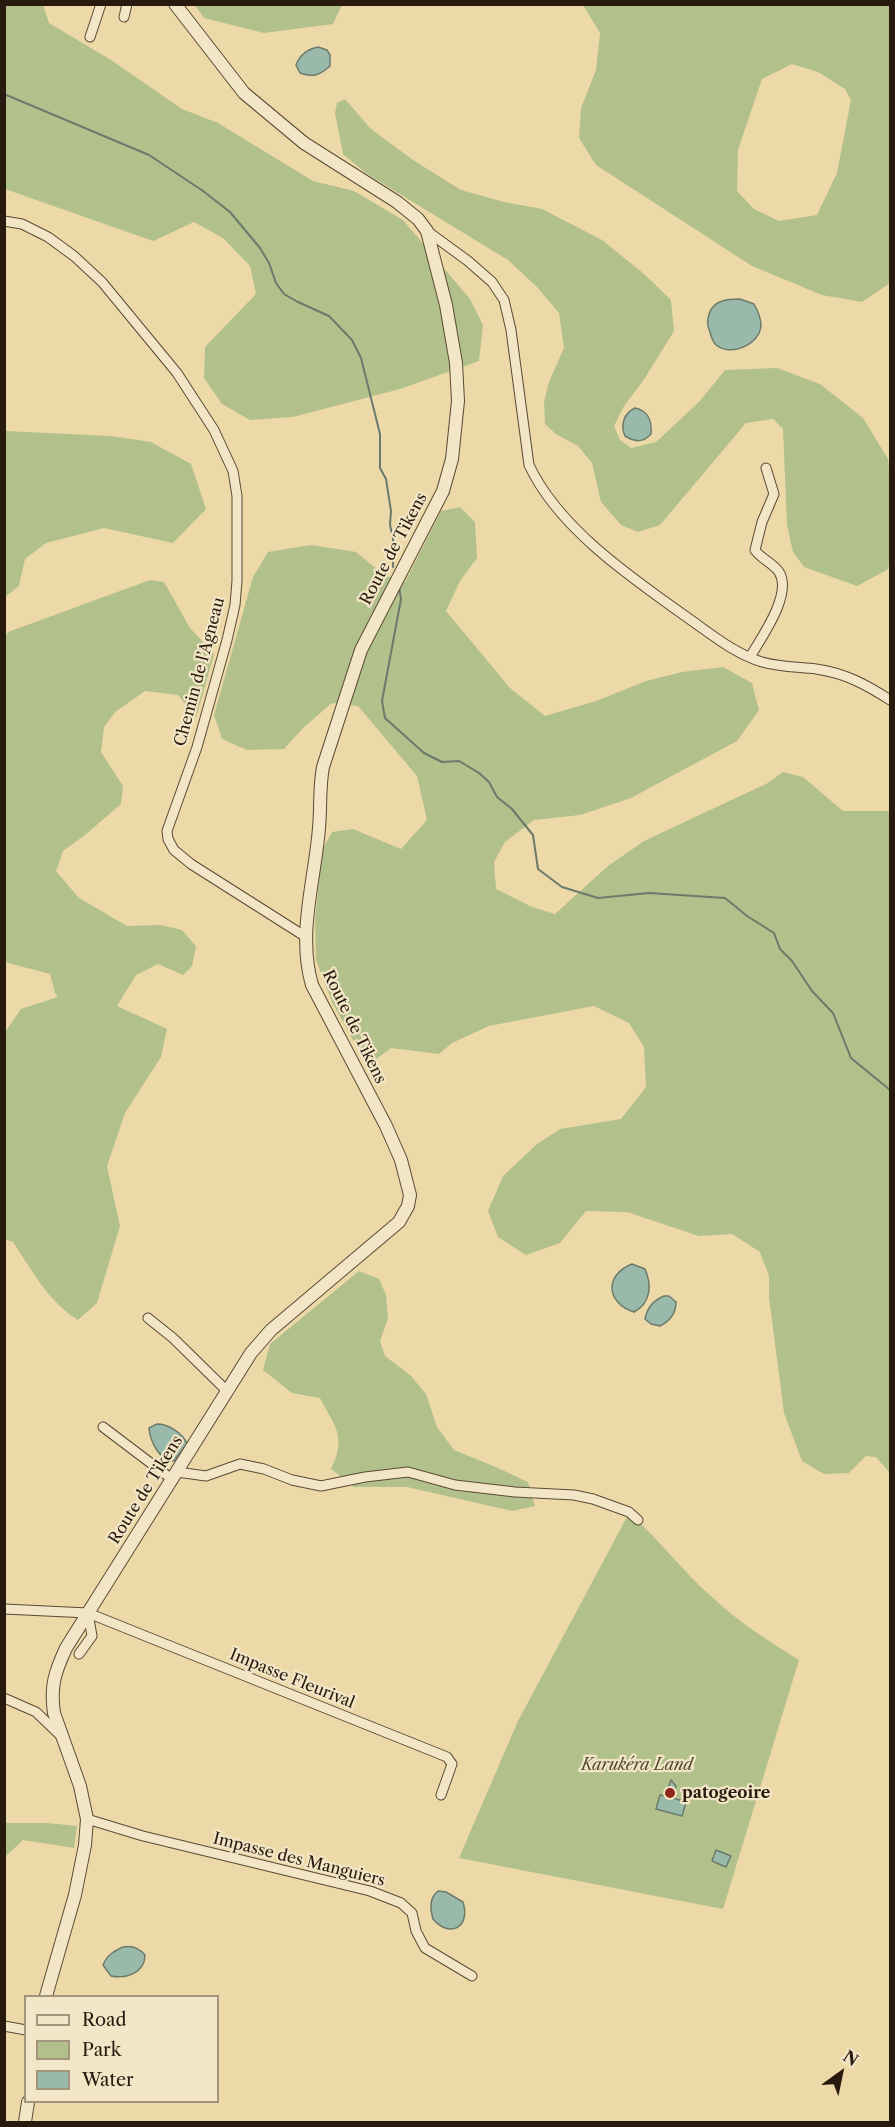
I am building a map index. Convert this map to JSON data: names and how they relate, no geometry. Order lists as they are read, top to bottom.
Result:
{
  "streets": {
    "street": [
      "Route de Tikens",
      "Chemin de l’Agneau",
      "Impasse Fleurival",
      "Impasse des Manguiers"
    ]
  },
  "crossings": [
    ["Route de Tikens", "Chemin de l’Agneau"],
    ["Route de Tikens", "Impasse Fleurival"],
    ["Route de Tikens", "Impasse des Manguiers"]
  ],
  "parks": ["Karukéra Land"],
  "places": ["patogeoire"],
  "legend": ["Road", "Park", "Water"],
  "north": "top right"
}
